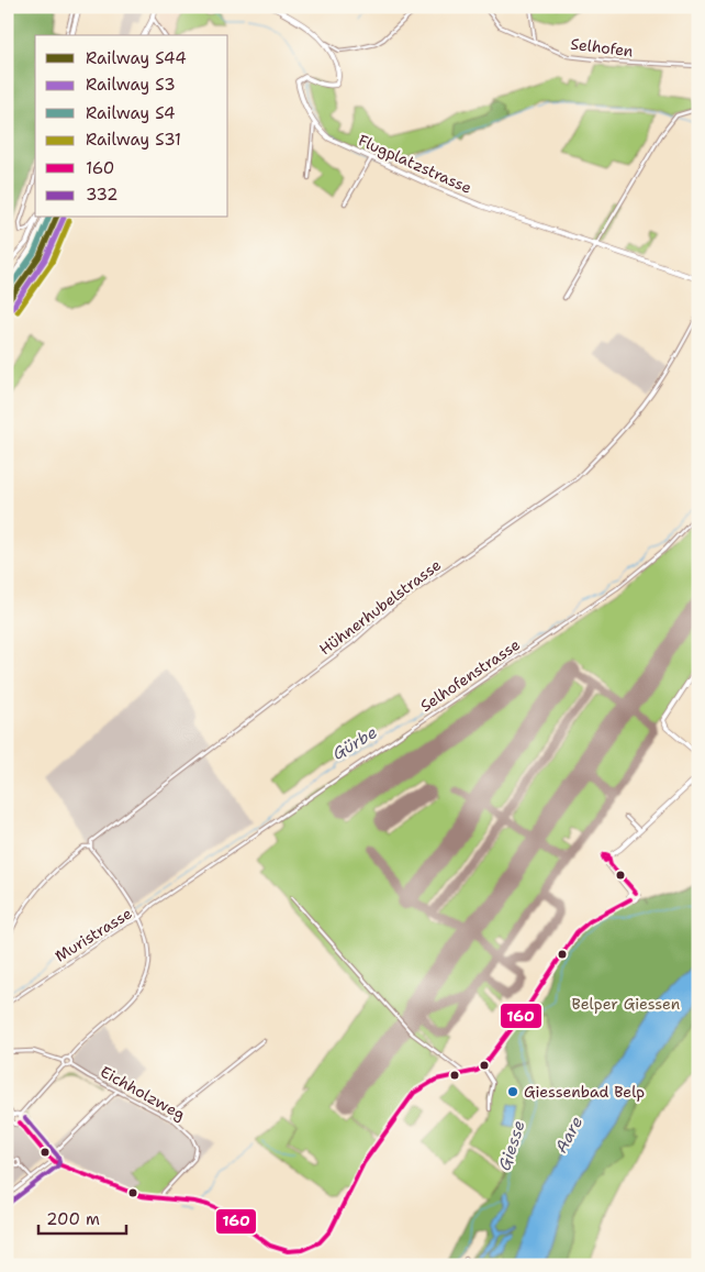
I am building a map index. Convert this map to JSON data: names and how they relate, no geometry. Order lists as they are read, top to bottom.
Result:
{
  "streets": {
    "street": [
      "Selhofen",
      "Flugplatzstrasse",
      "Hühnerhubelstrasse",
      "Selhofenstrasse",
      "Muristrasse",
      "Eichholzweg"
    ]
  },
  "crossings": [
    ["Selhofenstrasse", "Muristrasse"]
  ],
  "water": ["Gürbe", "Aare", "Giesse"],
  "parks": ["Belper Giessen"],
  "places": ["Giessenbad Belp"],
  "lines": [
    "rail line S44",
    "rail line S3",
    "rail line S4",
    "rail line S31",
    "transit line 160",
    "transit line 332"
  ],
  "legend": [
    "Railway S44",
    "Railway S3",
    "Railway S4",
    "Railway S31",
    "160",
    "332"
  ],
  "scale_bar": "200 m"
}
